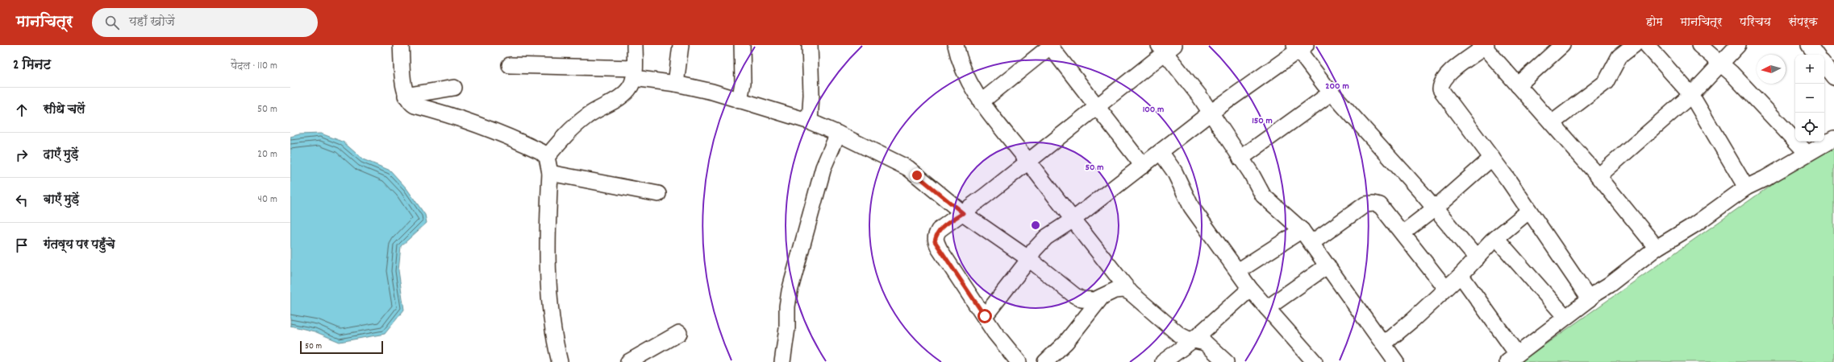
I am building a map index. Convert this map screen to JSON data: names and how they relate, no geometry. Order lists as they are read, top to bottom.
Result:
{
  "scale_bar": "50 m",
  "north": "left",
  "page": {
    "header": "मानचित्र",
    "search": "यहाँ खोजें",
    "nav": [
      "होम",
      "मानचित्र",
      "परिचय",
      "संपर्क"
    ],
    "heading": ["2 मिनट", "पैदल · 110 m"],
    "map_buttons": ["+", "−"],
    "list": [
      ["सीधे चलें", "50 m"],
      ["दाएँ मुड़ें", "20 m"],
      ["बाएँ मुड़ें", "40 m"],
      "गंतव्य पर पहुँचे"
    ],
    "scale": "50 m"
  },
  "rings": [
    "200 m",
    "100 m",
    "150 m",
    "50 m"
  ]
}
